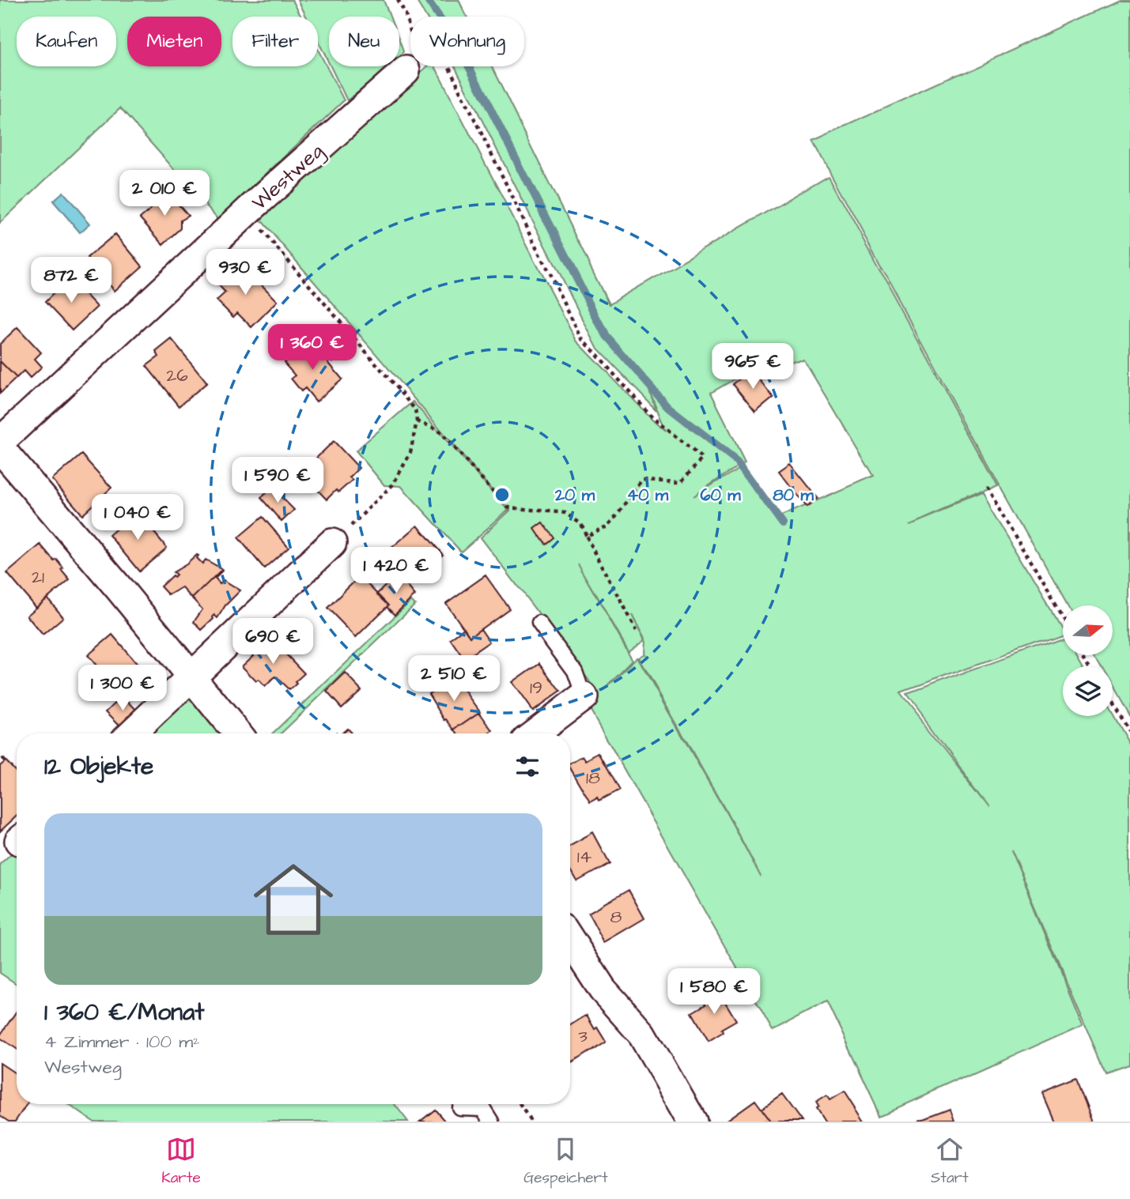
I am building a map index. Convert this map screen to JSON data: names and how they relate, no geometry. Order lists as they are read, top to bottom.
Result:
{
  "streets": {
    "street": ["Westweg"]
  },
  "house_numbers": [
    "26",
    "21",
    "19",
    "18",
    "14",
    "8",
    "3"
  ],
  "north": "right",
  "page": {
    "chip": [
      "Kaufen",
      "Mieten",
      "Filter",
      "Neu",
      "Wohnung"
    ],
    "price": [
      "2 010 €",
      "930 €",
      "872 €",
      "1 360 €",
      "965 €",
      "1 590 €",
      "1 040 €",
      "1 420 €",
      "690 €",
      "2 510 €",
      "1 300 €",
      "1 580 €"
    ],
    "heading": "12 Objekte",
    "list": [
      {
        "name": "1 360 €/Monat",
        "note": "4 Zimmer · 100 m² · Westweg"
      }
    ],
    "tabs": ["Karte", "Gespeichert", "Start"]
  },
  "rings": [
    "20 m",
    "40 m",
    "60 m",
    "80 m"
  ]
}
